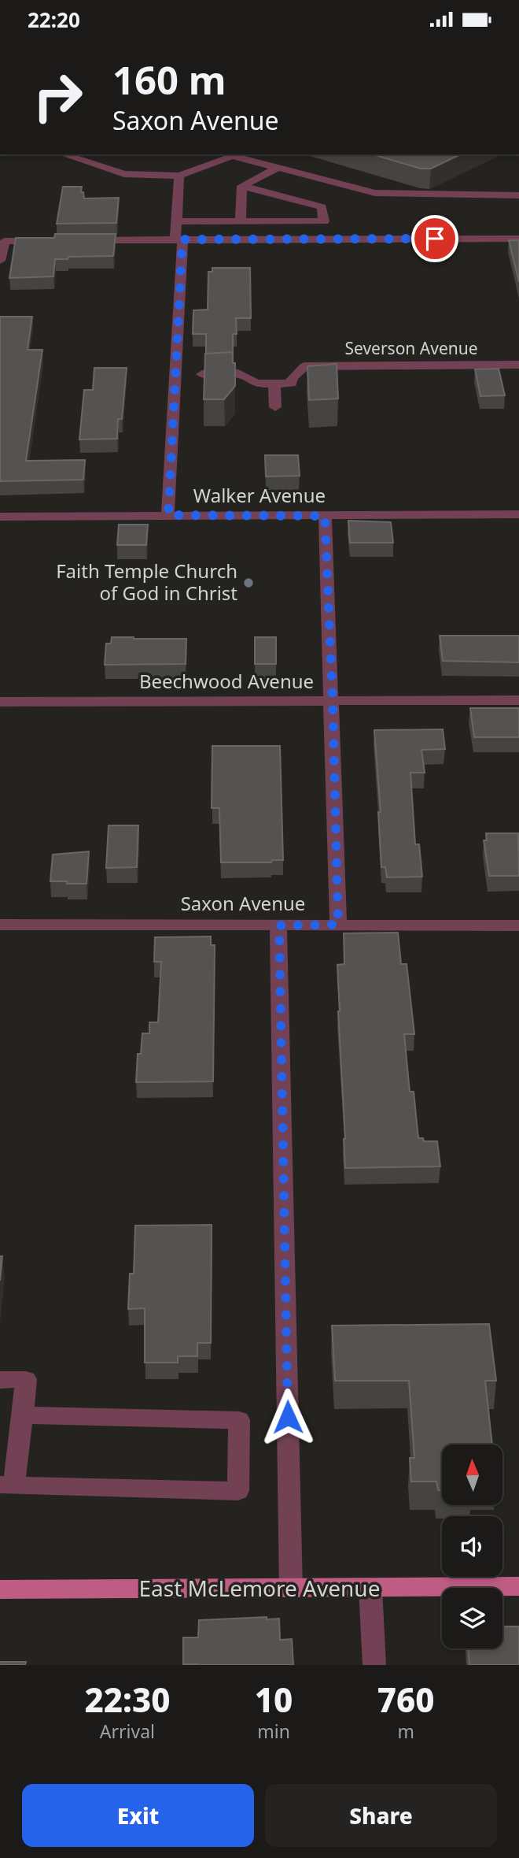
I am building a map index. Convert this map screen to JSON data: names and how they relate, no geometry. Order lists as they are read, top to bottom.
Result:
{
  "streets": {
    "main road": ["East McLemore Avenue"],
    "street": [
      "Severson Avenue",
      "Walker Avenue",
      "Beechwood Avenue",
      "Saxon Avenue"
    ]
  },
  "places": ["Faith Temple Church of God in Christ"],
  "north": "top",
  "page": {
    "status": "22:20",
    "turn": ["160 m", "Saxon Avenue"],
    "eta": [
      "22:30",
      "Arrival",
      "10",
      "min",
      "760",
      "m"
    ],
    "buttons": ["Exit", "Share"]
  }
}
